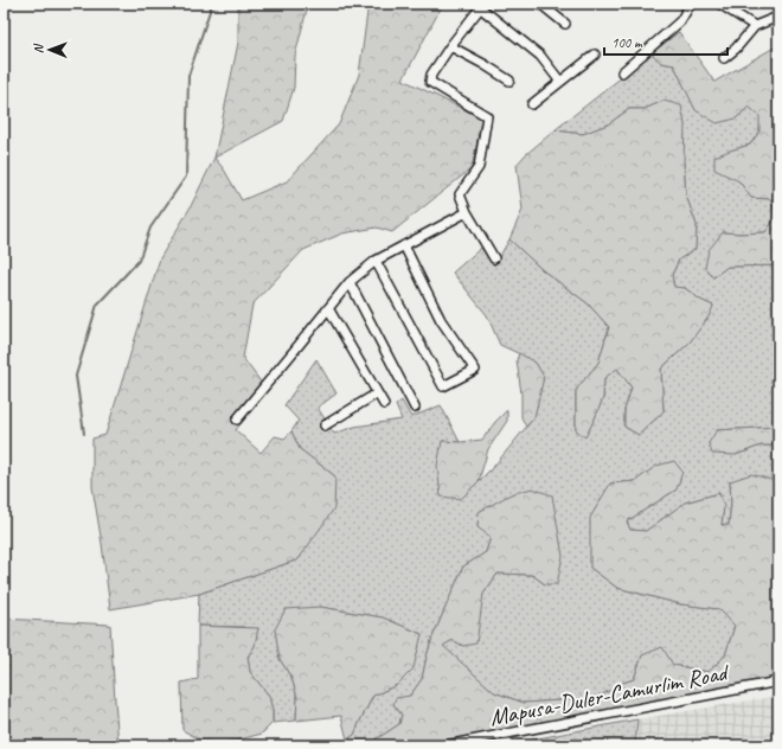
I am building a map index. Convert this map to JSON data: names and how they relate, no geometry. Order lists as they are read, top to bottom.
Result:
{
  "streets": {
    "street": ["Mapusa-Duler-Camurlim Road"]
  },
  "scale_bar": "100 m",
  "north": "left"
}
